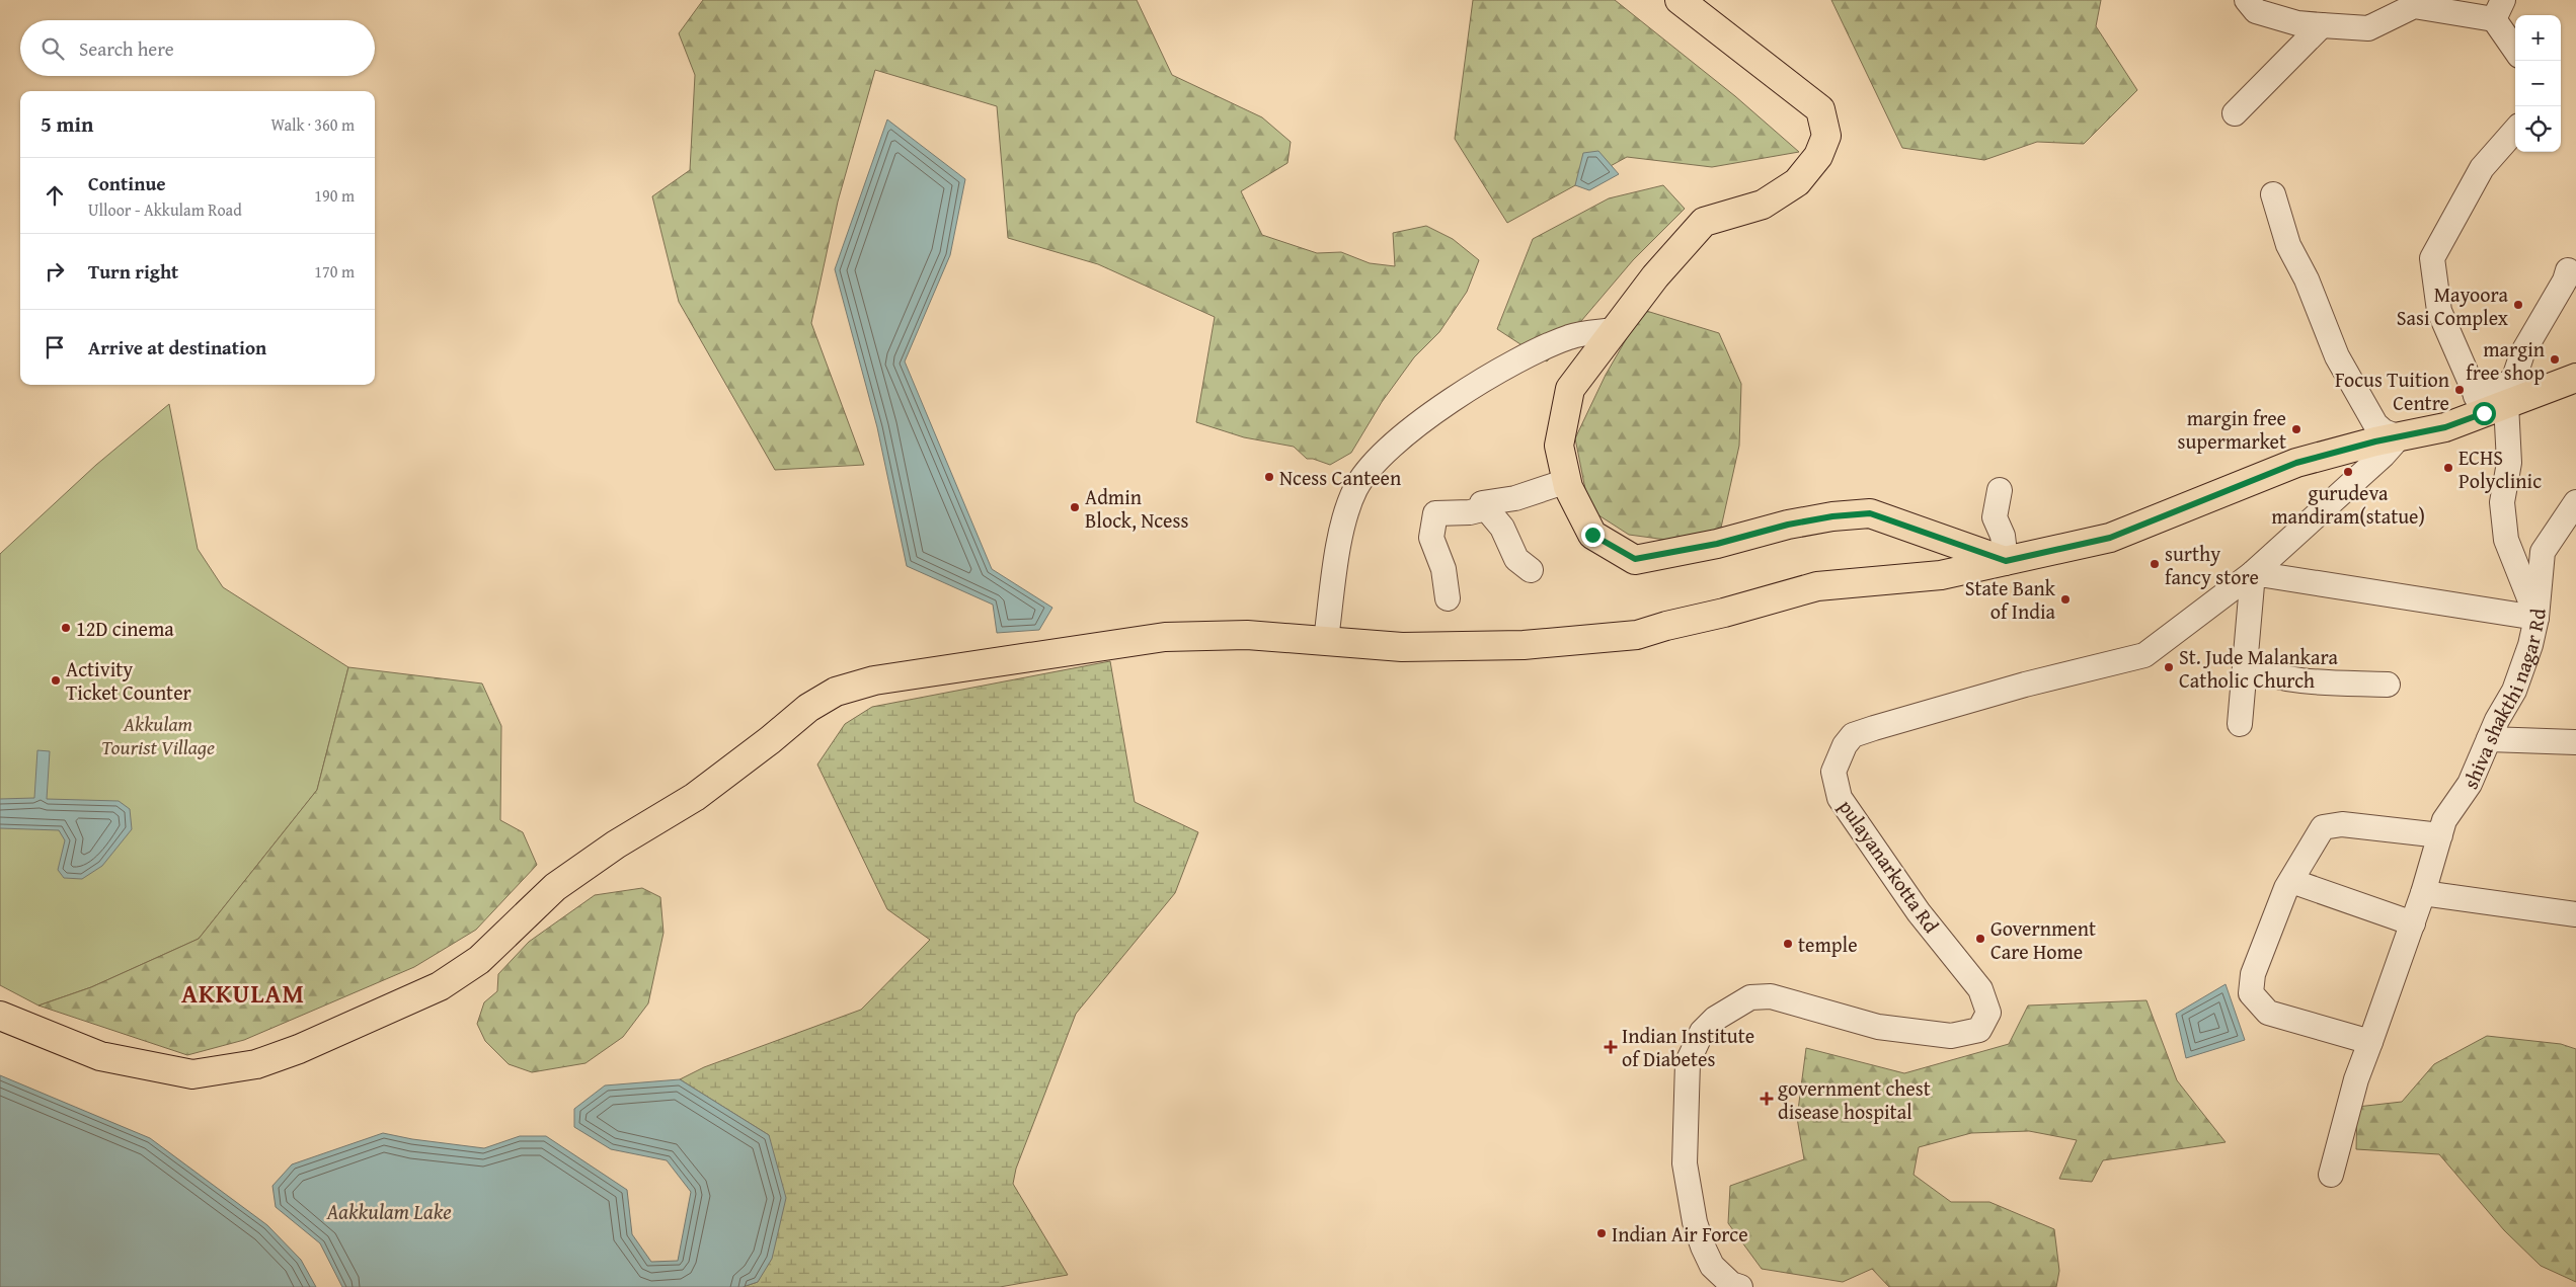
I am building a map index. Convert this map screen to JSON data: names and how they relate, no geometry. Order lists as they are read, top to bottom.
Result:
{
  "streets": {
    "street": ["shiva shakthi nagar Rd", "pulayanarkotta Rd"]
  },
  "districts": ["AKKULAM"],
  "water": ["Aakkulam Lake"],
  "parks": ["Akkulam Tourist Village"],
  "places": {
    "other": [
      "Mayoora Sasi Complex",
      "margin free shop",
      "Focus Tuition Centre",
      "margin free supermarket",
      "ECHS Polyclinic",
      "gurudeva mandiram(statue)",
      "Ncess Canteen",
      "Admin Block, Ncess",
      "surthy fancy store",
      "State Bank of India",
      "12D cinema",
      "St. Jude Malankara Catholic Church",
      "Activity Ticket Counter",
      "Government Care Home",
      "temple",
      "Indian Air Force"
    ],
    "health": ["Indian Institute of Diabetes", "government chest disease hospital"]
  },
  "page": {
    "map_buttons": ["+", "−"],
    "search": "Search here",
    "heading": ["5 min", "Walk · 360 m"],
    "list": [
      ["Continue", "Ulloor - Akkulam Road", "190 m"],
      ["Turn right", "170 m"],
      "Arrive at destination"
    ]
  }
}
